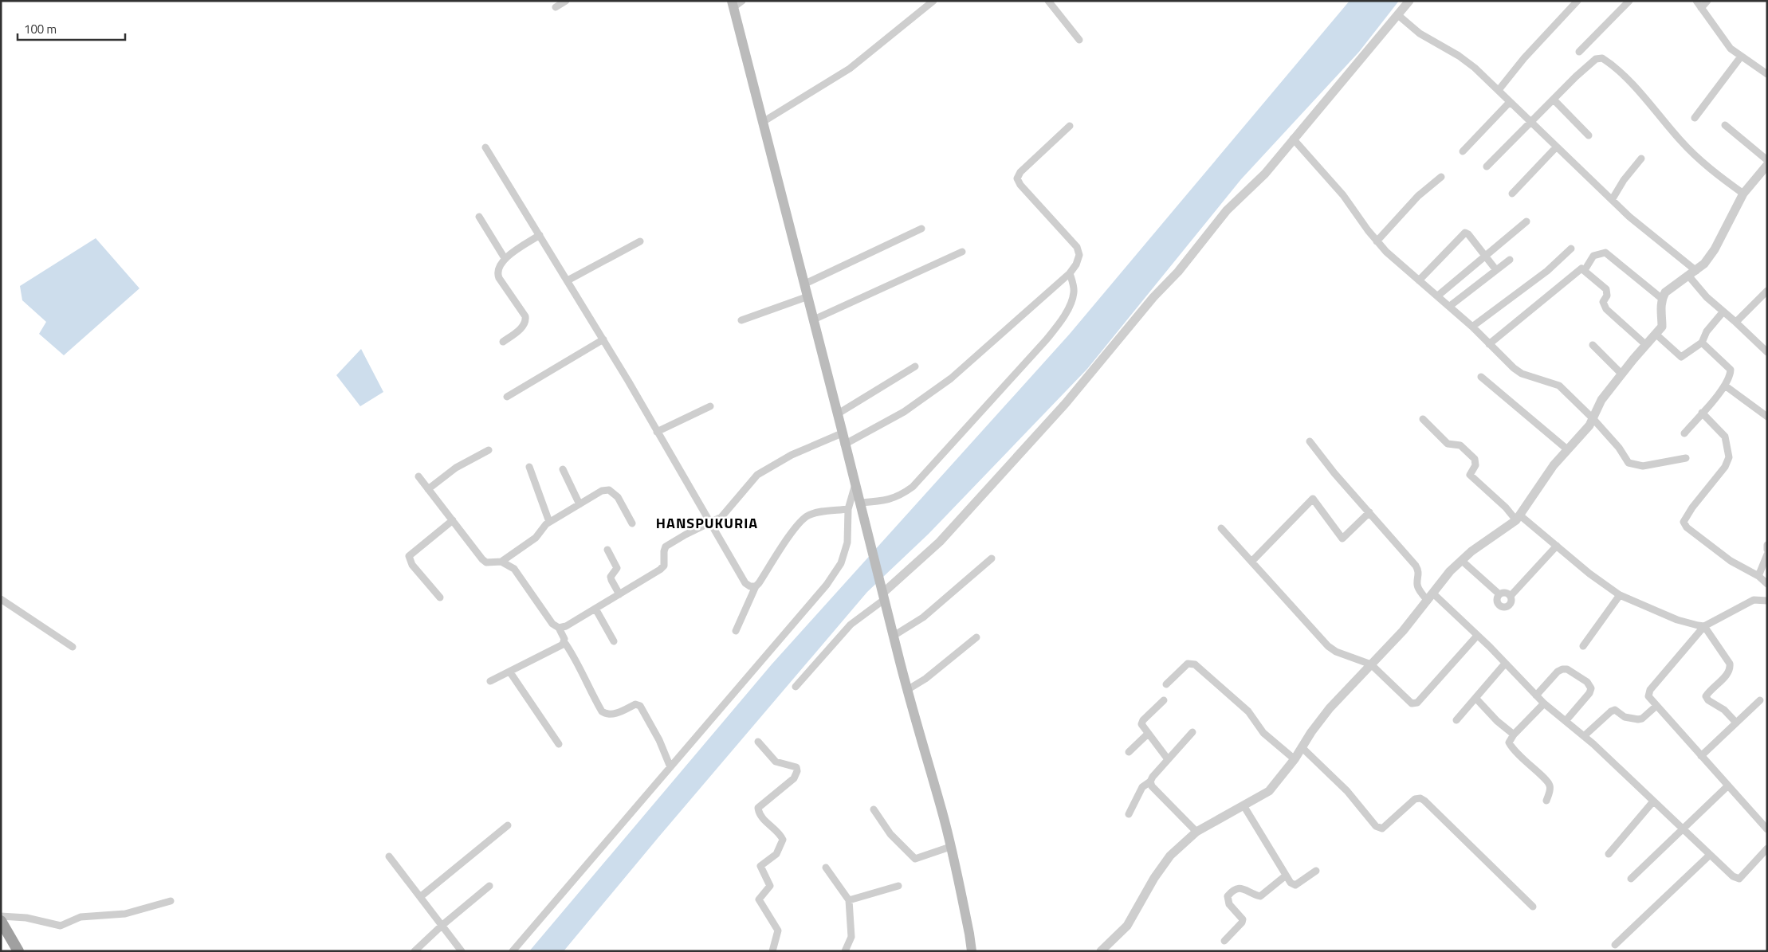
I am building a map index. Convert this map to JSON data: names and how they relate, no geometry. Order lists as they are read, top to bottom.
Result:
{
  "districts": ["HANSPUKURIA"],
  "scale_bar": "100 m"
}
